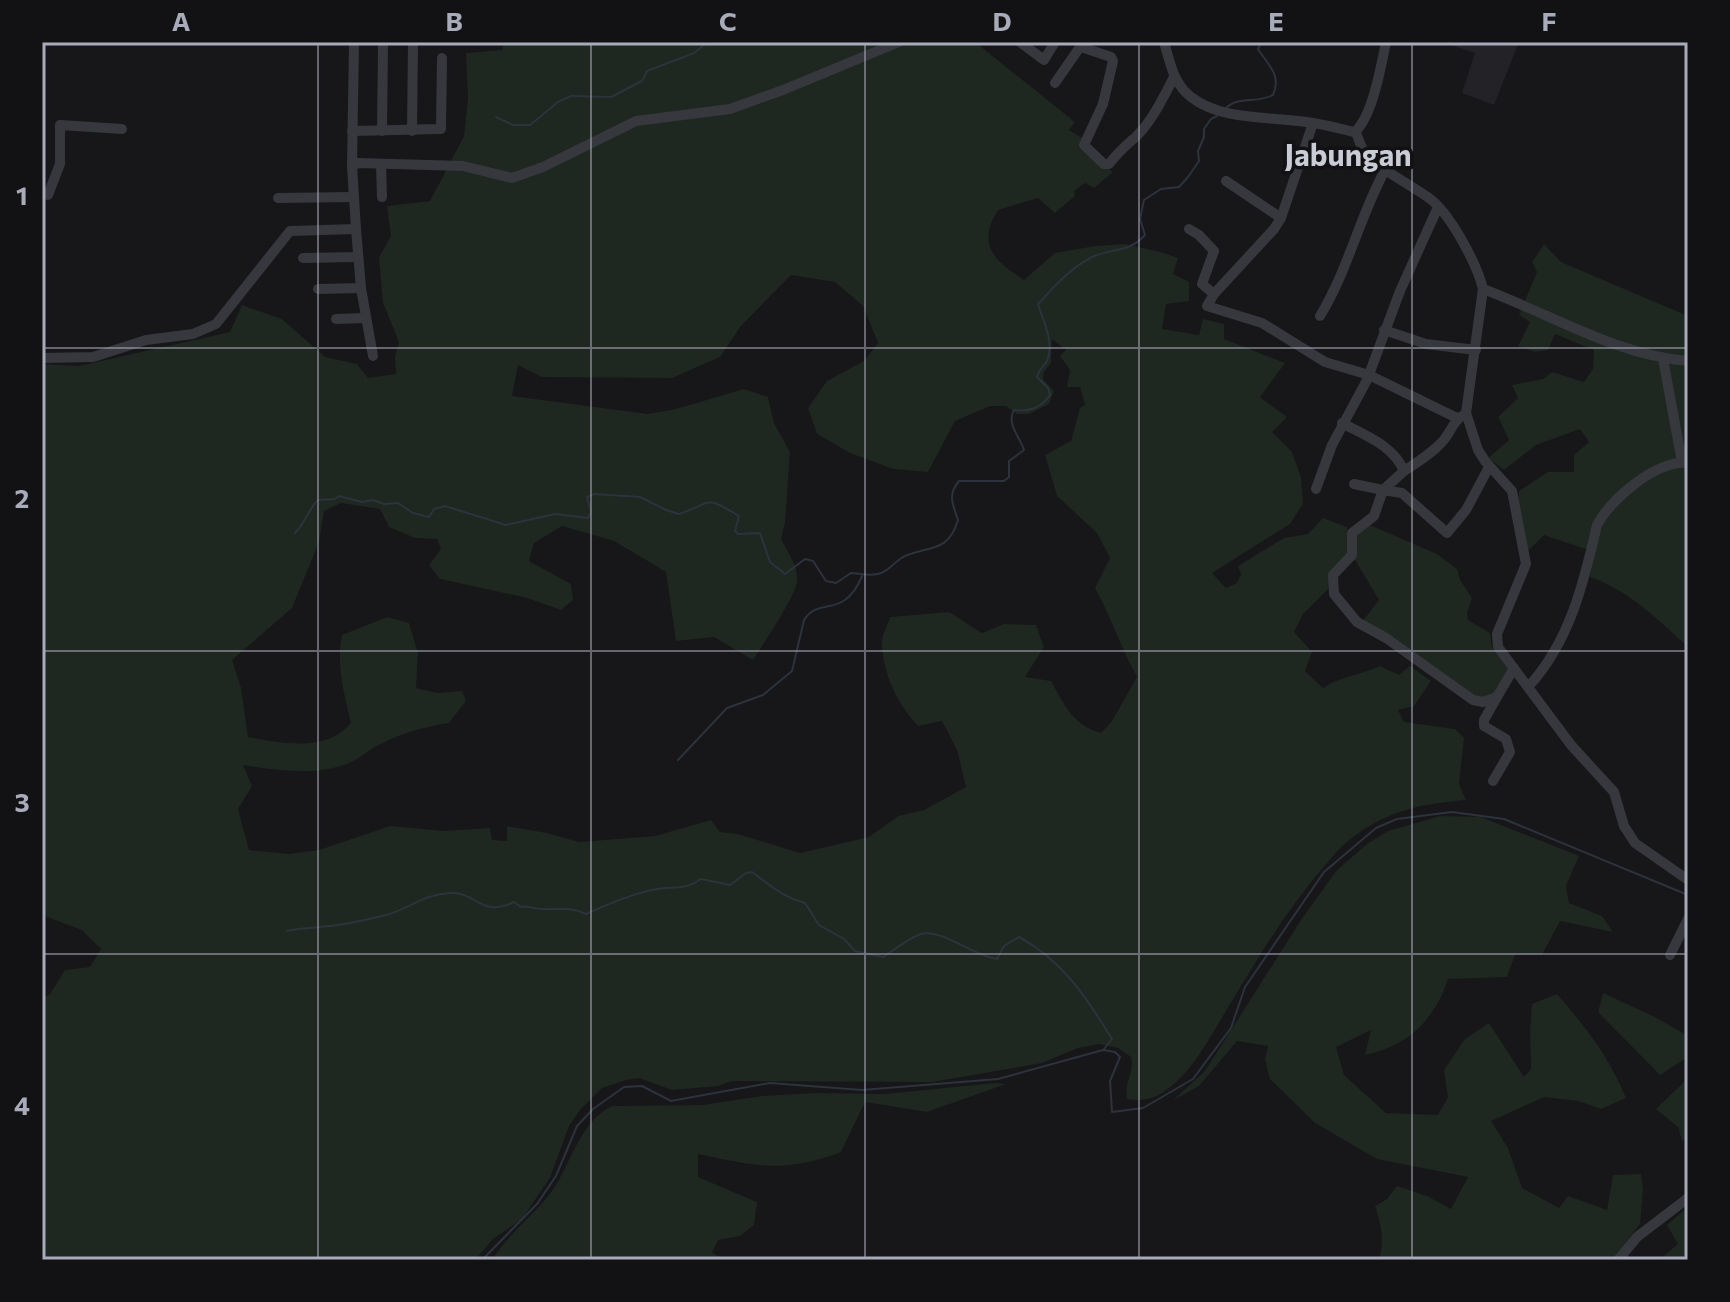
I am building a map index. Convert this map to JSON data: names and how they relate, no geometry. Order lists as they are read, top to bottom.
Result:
{
  "districts": ["Jabungan"],
  "grid": {
    "columns": [
      "A",
      "B",
      "C",
      "D",
      "E",
      "F"
    ],
    "rows": [
      "1",
      "2",
      "3",
      "4"
    ]
  }
}
